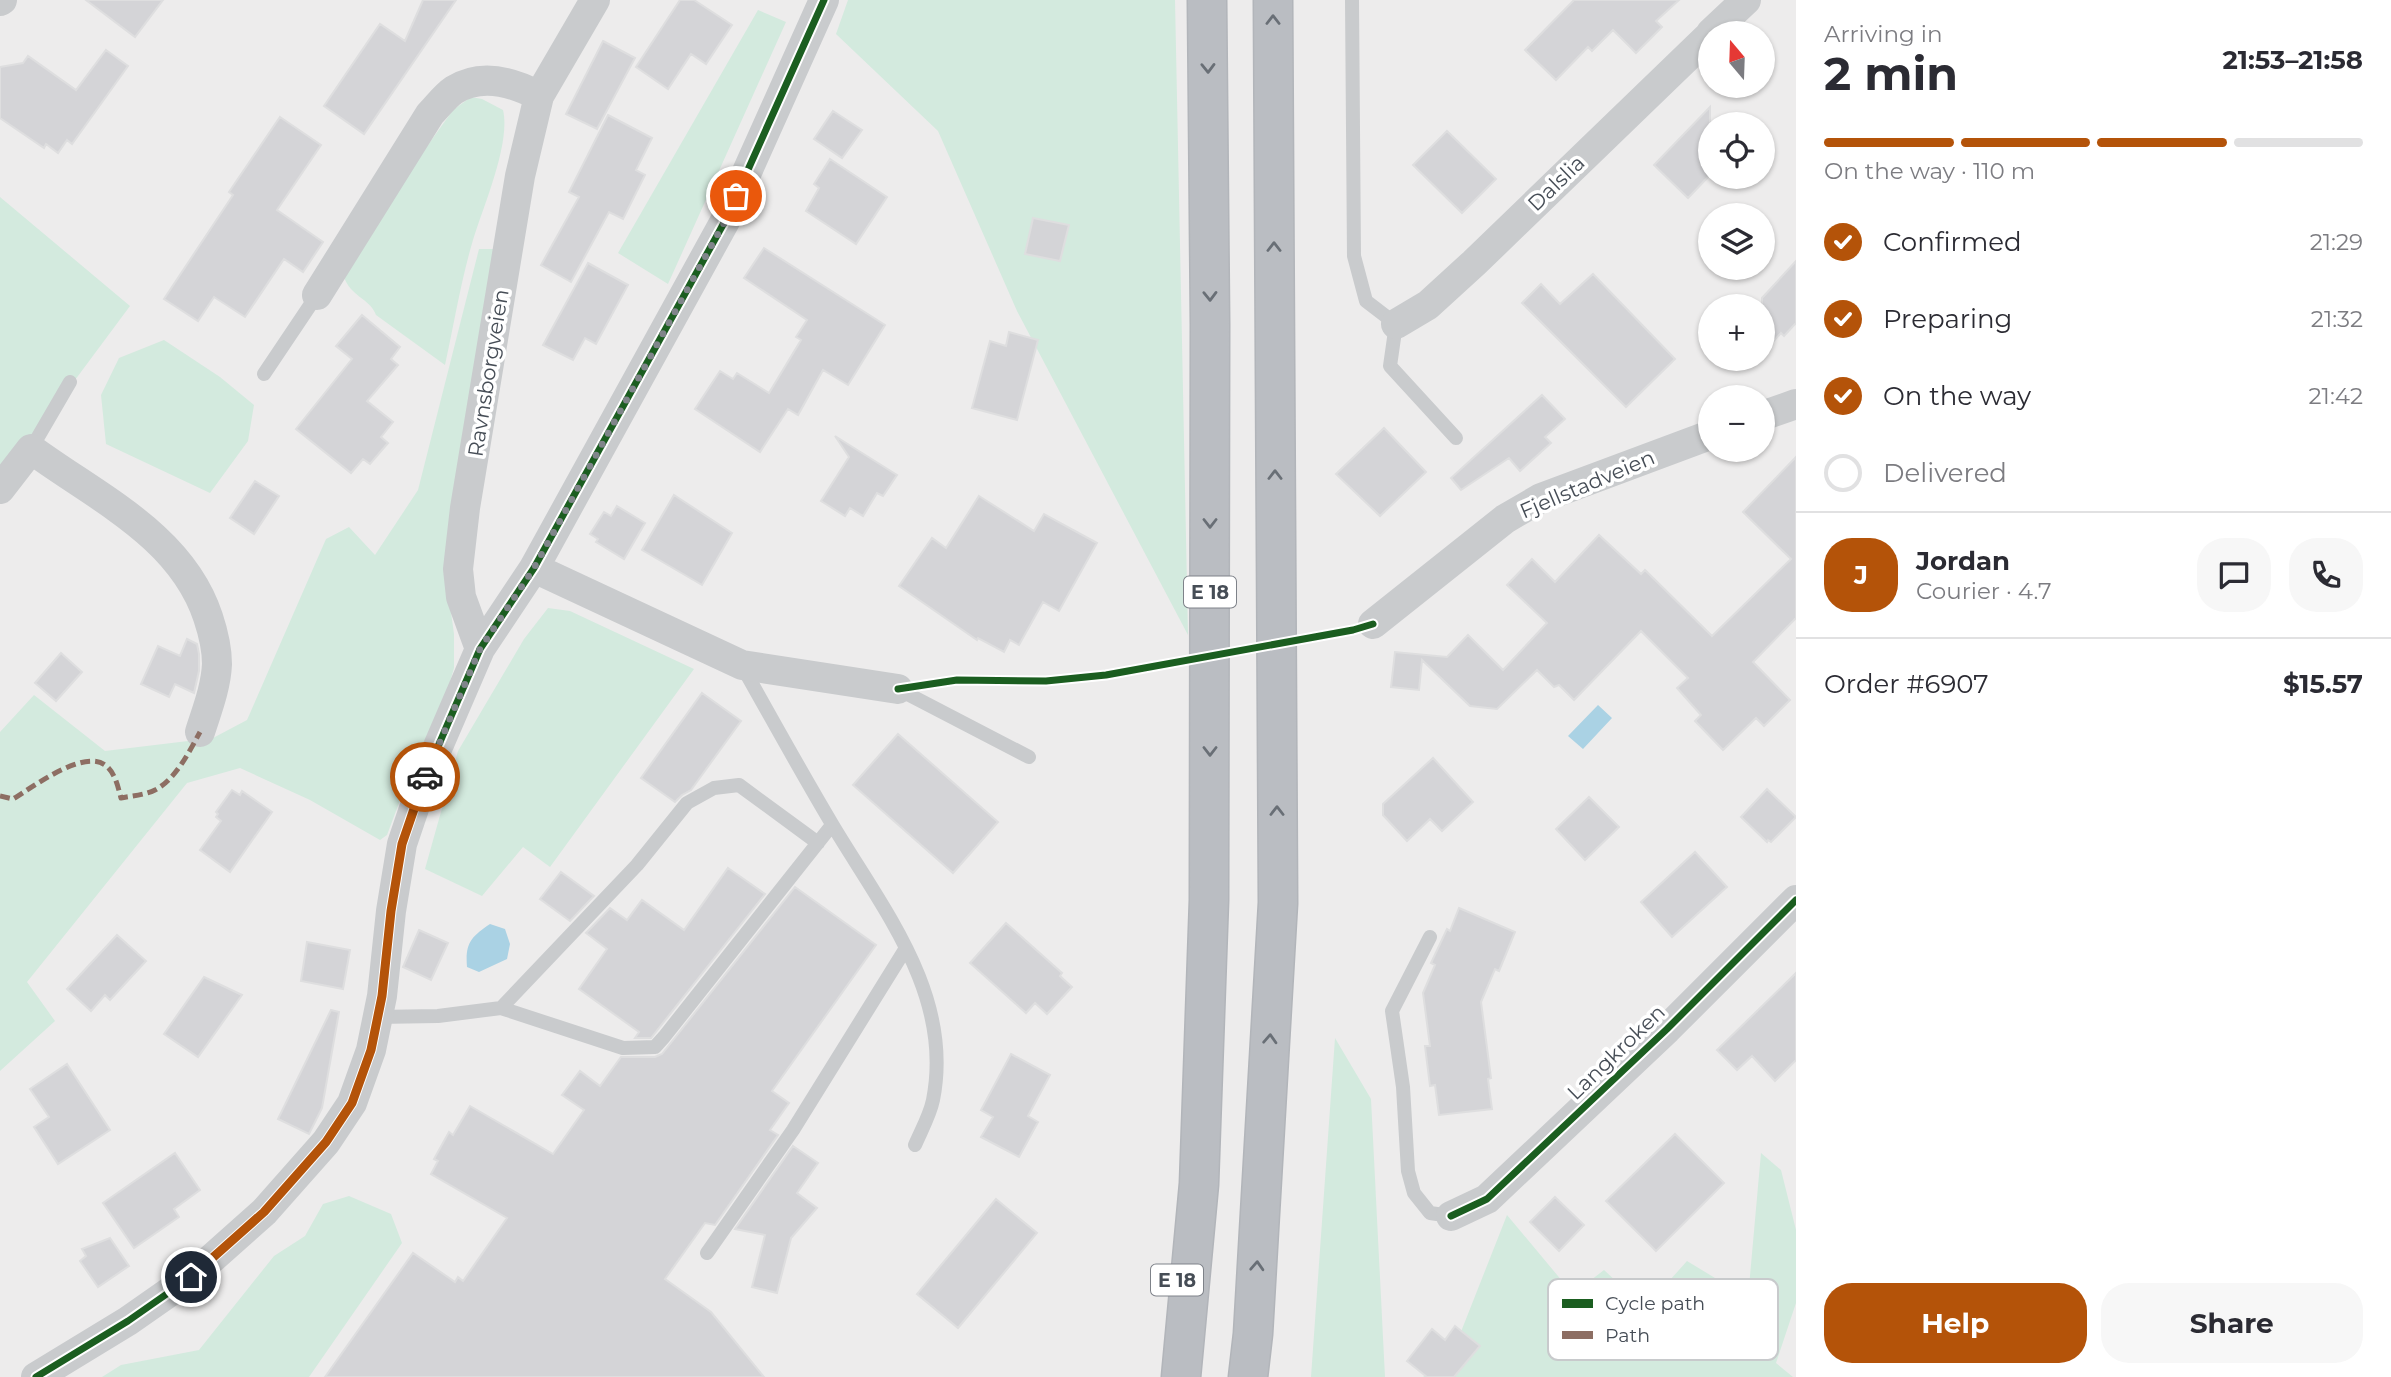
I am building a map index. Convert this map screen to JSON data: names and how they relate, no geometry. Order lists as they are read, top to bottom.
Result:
{
  "streets": {
    "highway": ["E 18"],
    "street": [
      "Dalslia",
      "Ravnsborgveien",
      "Fjellstadveien",
      "Langkroken"
    ]
  },
  "legend": ["Cycle path", "Path"],
  "north": "top",
  "page": {
    "heading": ["2 min", "Arriving in", "21:53–21:58"],
    "panel": [
      "Jordan",
      "Courier · 4.7",
      "Order #6907",
      "$15.57"
    ],
    "map_buttons": ["+", "−"],
    "bar": "On the way · 110 m",
    "list": [
      ["Confirmed", "21:29"],
      ["Preparing", "21:32"],
      ["On the way", "21:42"],
      "Delivered"
    ],
    "round": "J",
    "buttons": ["Help", "Share"]
  }
}
